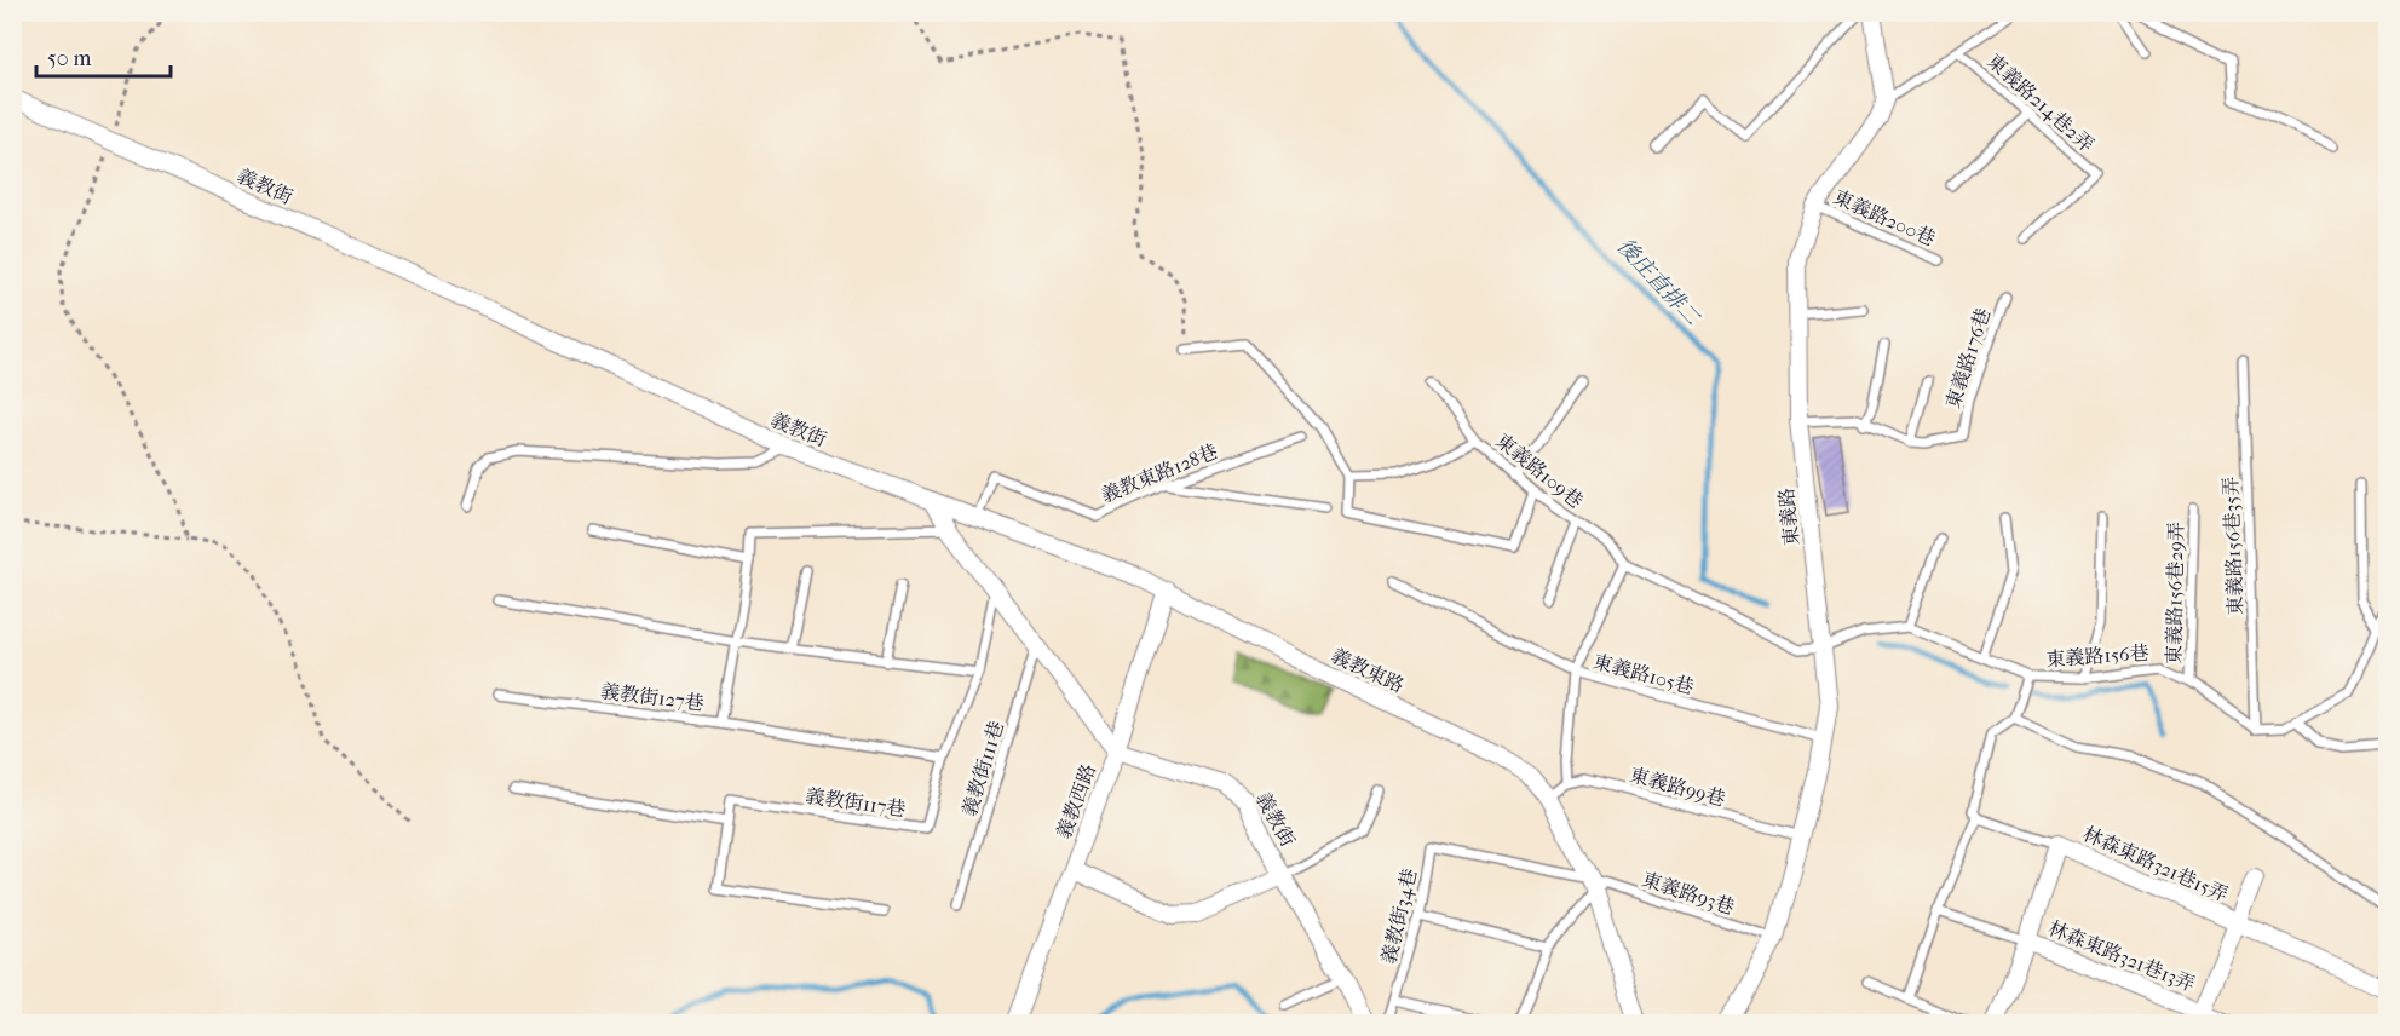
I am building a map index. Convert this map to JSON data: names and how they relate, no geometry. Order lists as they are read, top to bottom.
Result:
{
  "streets": {
    "street": [
      "義教街",
      "東義路",
      "義教東路",
      "義教西路",
      "林森東路321巷15弄",
      "林森東路321巷13弄"
    ],
    "lane": [
      "東義路214巷2弄",
      "東義路200巷",
      "東義路176巷",
      "東義路109巷",
      "義教東路128巷",
      "東義路156巷35弄",
      "東義路156巷29弄",
      "東義路156巷",
      "東義路105巷",
      "義教街127巷",
      "義教街111巷",
      "東義路99巷",
      "義教街117巷",
      "東義路93巷",
      "義教街34巷"
    ]
  },
  "crossings": [
    ["義教街", "義教東路"],
    ["義教街", "義教西路"],
    ["東義路200巷", "東義路"],
    ["東義路176巷", "東義路"],
    ["東義路109巷", "東義路"],
    ["東義路109巷", "東義路156巷"],
    ["東義路109巷", "東義路105巷"],
    ["義教東路128巷", "義教東路"],
    ["東義路", "東義路156巷"],
    ["東義路", "東義路105巷"],
    ["東義路", "東義路99巷"],
    ["東義路", "東義路93巷"],
    ["東義路156巷35弄", "東義路156巷"],
    ["東義路156巷29弄", "東義路156巷"],
    ["義教東路", "義教西路"],
    ["義教東路", "東義路93巷"],
    ["義教東路", "義教街34巷"],
    ["東義路93巷", "義教街34巷"]
  ],
  "water": ["後庄直排二"],
  "scale_bar": "50 m"
}
